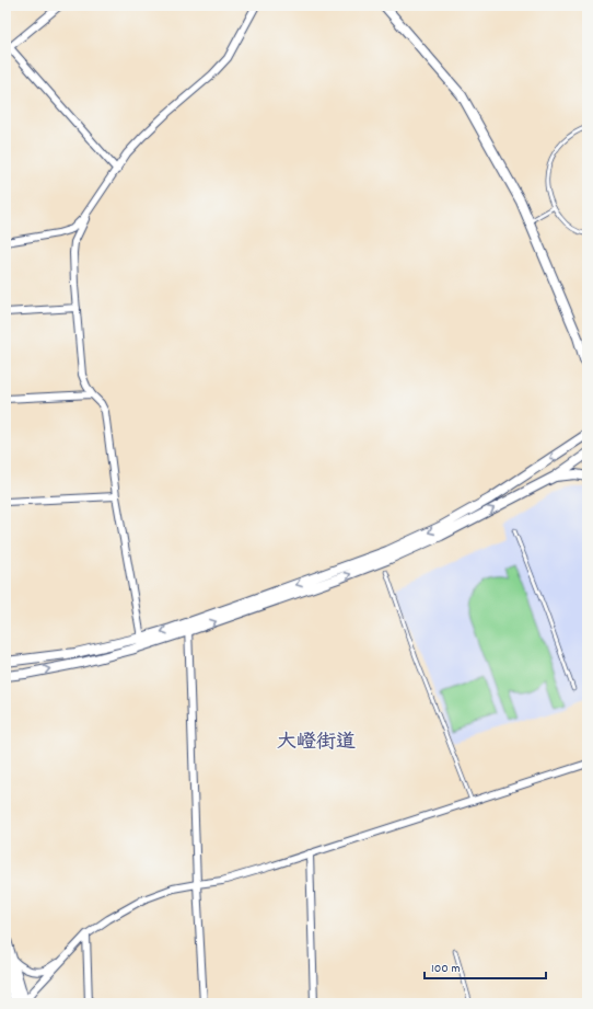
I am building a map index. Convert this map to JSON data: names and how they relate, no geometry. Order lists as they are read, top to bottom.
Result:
{
  "districts": ["大嶝街道"],
  "scale_bar": "100 m"
}
